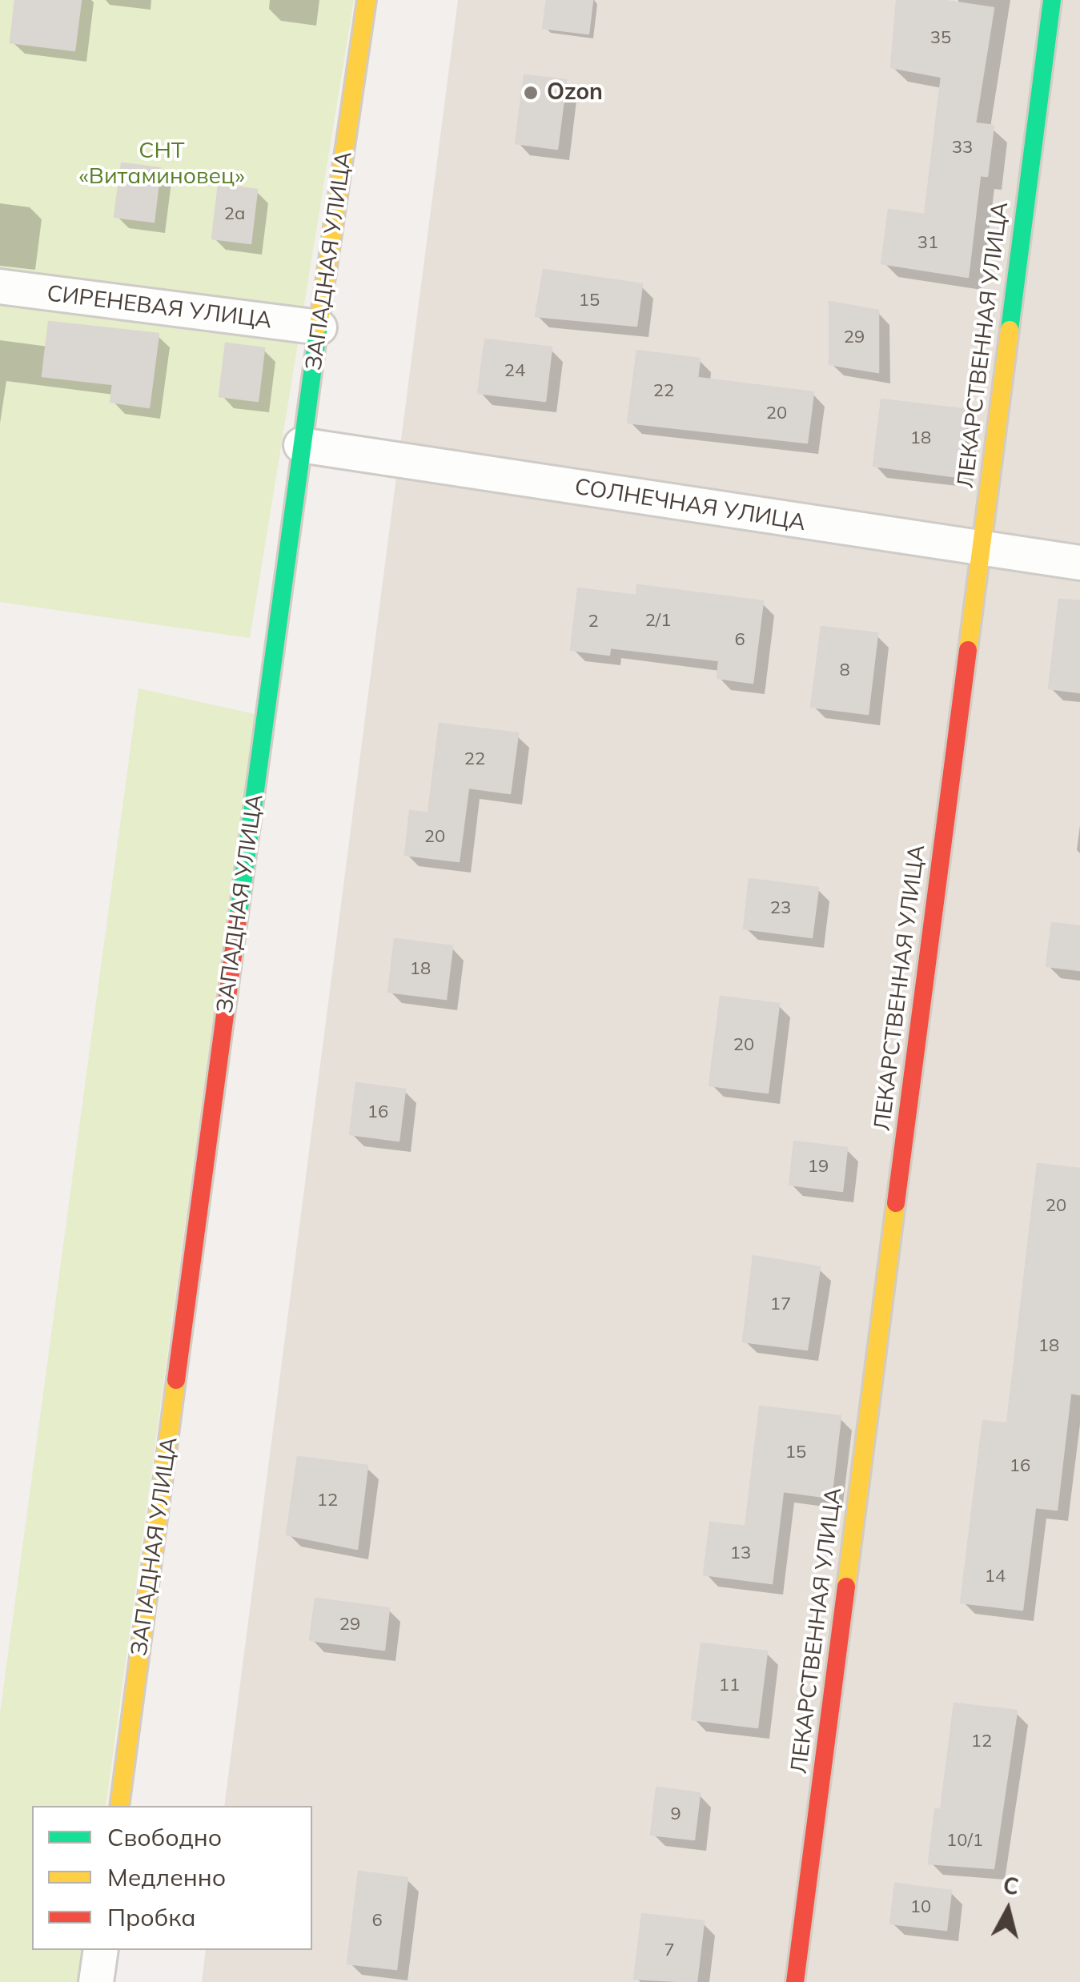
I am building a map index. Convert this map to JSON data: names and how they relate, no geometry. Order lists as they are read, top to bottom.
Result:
{
  "streets": {
    "street": [
      "ЗАПАДНАЯ УЛИЦА",
      "СИРЕНЕВАЯ УЛИЦА",
      "ЛЕКАРСТВЕННАЯ УЛИЦА",
      "СОЛНЕЧНАЯ УЛИЦА"
    ]
  },
  "crossings": [
    ["ЗАПАДНАЯ УЛИЦА", "СИРЕНЕВАЯ УЛИЦА"],
    ["ЗАПАДНАЯ УЛИЦА", "СОЛНЕЧНАЯ УЛИЦА"],
    ["ЛЕКАРСТВЕННАЯ УЛИЦА", "СОЛНЕЧНАЯ УЛИЦА"]
  ],
  "parks": ["СНТ «Витаминовец»"],
  "places": ["Ozon"],
  "house_numbers": [
    "35",
    "33",
    "2а",
    "31",
    "15",
    "29",
    "24",
    "22",
    "20",
    "18",
    "2/1",
    "2",
    "6",
    "8",
    "22",
    "20",
    "23",
    "18",
    "20",
    "16",
    "19",
    "20",
    "17",
    "18",
    "15",
    "16",
    "12",
    "13",
    "14",
    "29",
    "11",
    "12",
    "9",
    "10/1",
    "10",
    "6",
    "7"
  ],
  "legend": ["Свободно", "Медленно", "Пробка"],
  "north": "top"
}
